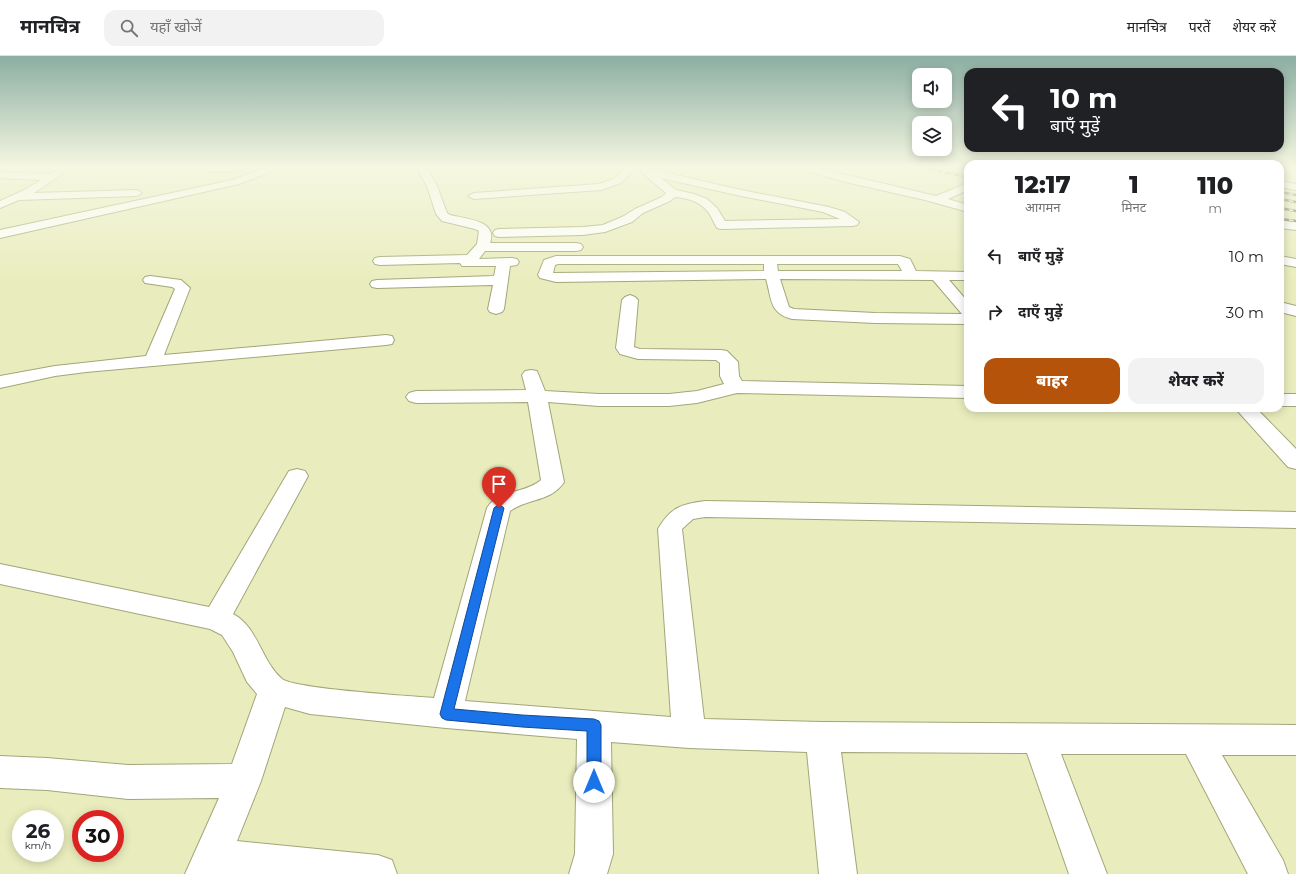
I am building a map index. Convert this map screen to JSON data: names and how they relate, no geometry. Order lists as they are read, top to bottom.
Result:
{
  "page": {
    "header": "मानचित्र",
    "search": "यहाँ खोजें",
    "nav": ["मानचित्र", "परतें", "शेयर करें"],
    "turn": ["10 m", "बाएँ मुड़ें"],
    "eta": [
      "12:17",
      "आगमन",
      "1",
      "मिनट",
      "110",
      "m"
    ],
    "list": [
      {
        "name": "बाएँ मुड़ें",
        "value": "10 m"
      },
      {
        "name": "दाएँ मुड़ें",
        "value": "30 m"
      }
    ],
    "buttons": ["बाहर", "शेयर करें"],
    "speed": "26 km/h",
    "limit": "30"
  }
}
